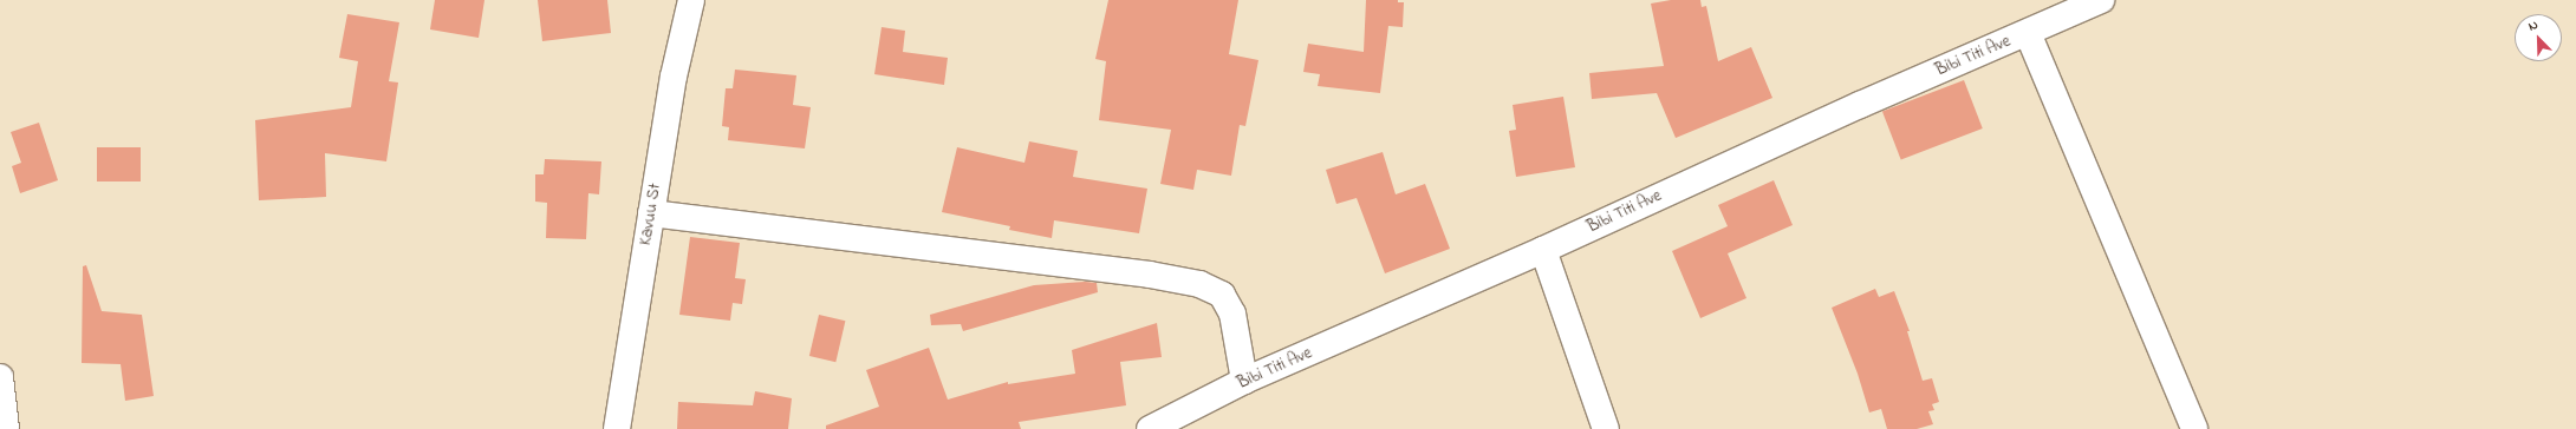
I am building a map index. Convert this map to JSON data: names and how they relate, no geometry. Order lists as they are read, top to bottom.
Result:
{
  "streets": {
    "street": ["Bibi Titi Ave", "Kavuu St"]
  },
  "north": "top left"
}
